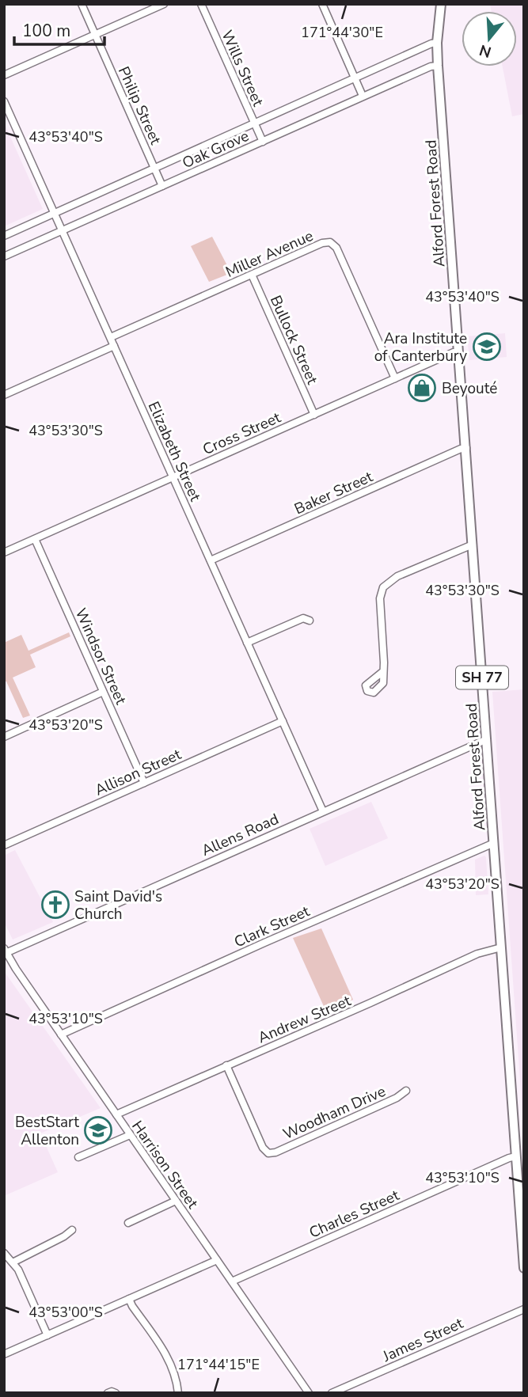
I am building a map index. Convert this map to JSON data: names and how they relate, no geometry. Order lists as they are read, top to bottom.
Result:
{
  "streets": {
    "main road": ["Alford Forest Road", "SH 77"],
    "street": [
      "Wills Street",
      "Philip Street",
      "Oak Grove",
      "Miller Avenue",
      "Bullock Street",
      "Cross Street",
      "Elizabeth Street",
      "Baker Street",
      "Windsor Street",
      "Allison Street",
      "Allens Road",
      "Clark Street",
      "Andrew Street",
      "Woodham Drive",
      "Harrison Street",
      "Charles Street",
      "James Street"
    ]
  },
  "crossings": [
    ["Wills Street", "Oak Grove"],
    ["Philip Street", "Oak Grove"],
    ["Oak Grove", "Alford Forest Road"],
    ["Oak Grove", "Elizabeth Street"],
    ["Oak Grove", "SH 77"],
    ["Alford Forest Road", "Cross Street"],
    ["Alford Forest Road", "Baker Street"],
    ["Alford Forest Road", "SH 77"],
    ["Alford Forest Road", "Allens Road"],
    ["Alford Forest Road", "Clark Street"],
    ["Alford Forest Road", "Andrew Street"],
    ["Alford Forest Road", "Charles Street"],
    ["Miller Avenue", "Bullock Street"],
    ["Miller Avenue", "Cross Street"],
    ["Miller Avenue", "Elizabeth Street"],
    ["Bullock Street", "Cross Street"],
    ["Cross Street", "Elizabeth Street"],
    ["Cross Street", "Windsor Street"],
    ["Elizabeth Street", "Baker Street"],
    ["Elizabeth Street", "Allison Street"],
    ["Elizabeth Street", "Allens Road"],
    ["Windsor Street", "Allison Street"],
    ["Allens Road", "Harrison Street"],
    ["Clark Street", "Harrison Street"],
    ["Andrew Street", "Woodham Drive"],
    ["Andrew Street", "Harrison Street"],
    ["Harrison Street", "Charles Street"]
  ],
  "places": {
    "school or university": ["Ara Institute of Canterbury", "BestStart Allenton"],
    "shop": ["Beyouté"],
    "church": ["Saint David's Church"]
  },
  "scale_bar": "100 m",
  "north": "bottom",
  "coordinates": [
    "171°44'30\"E",
    "43°53'40\"S",
    "43°53'30\"S",
    "43°53'20\"S",
    "43°53'10\"S",
    "43°53'00\"S",
    "171°44'15\"E"
  ]
}
